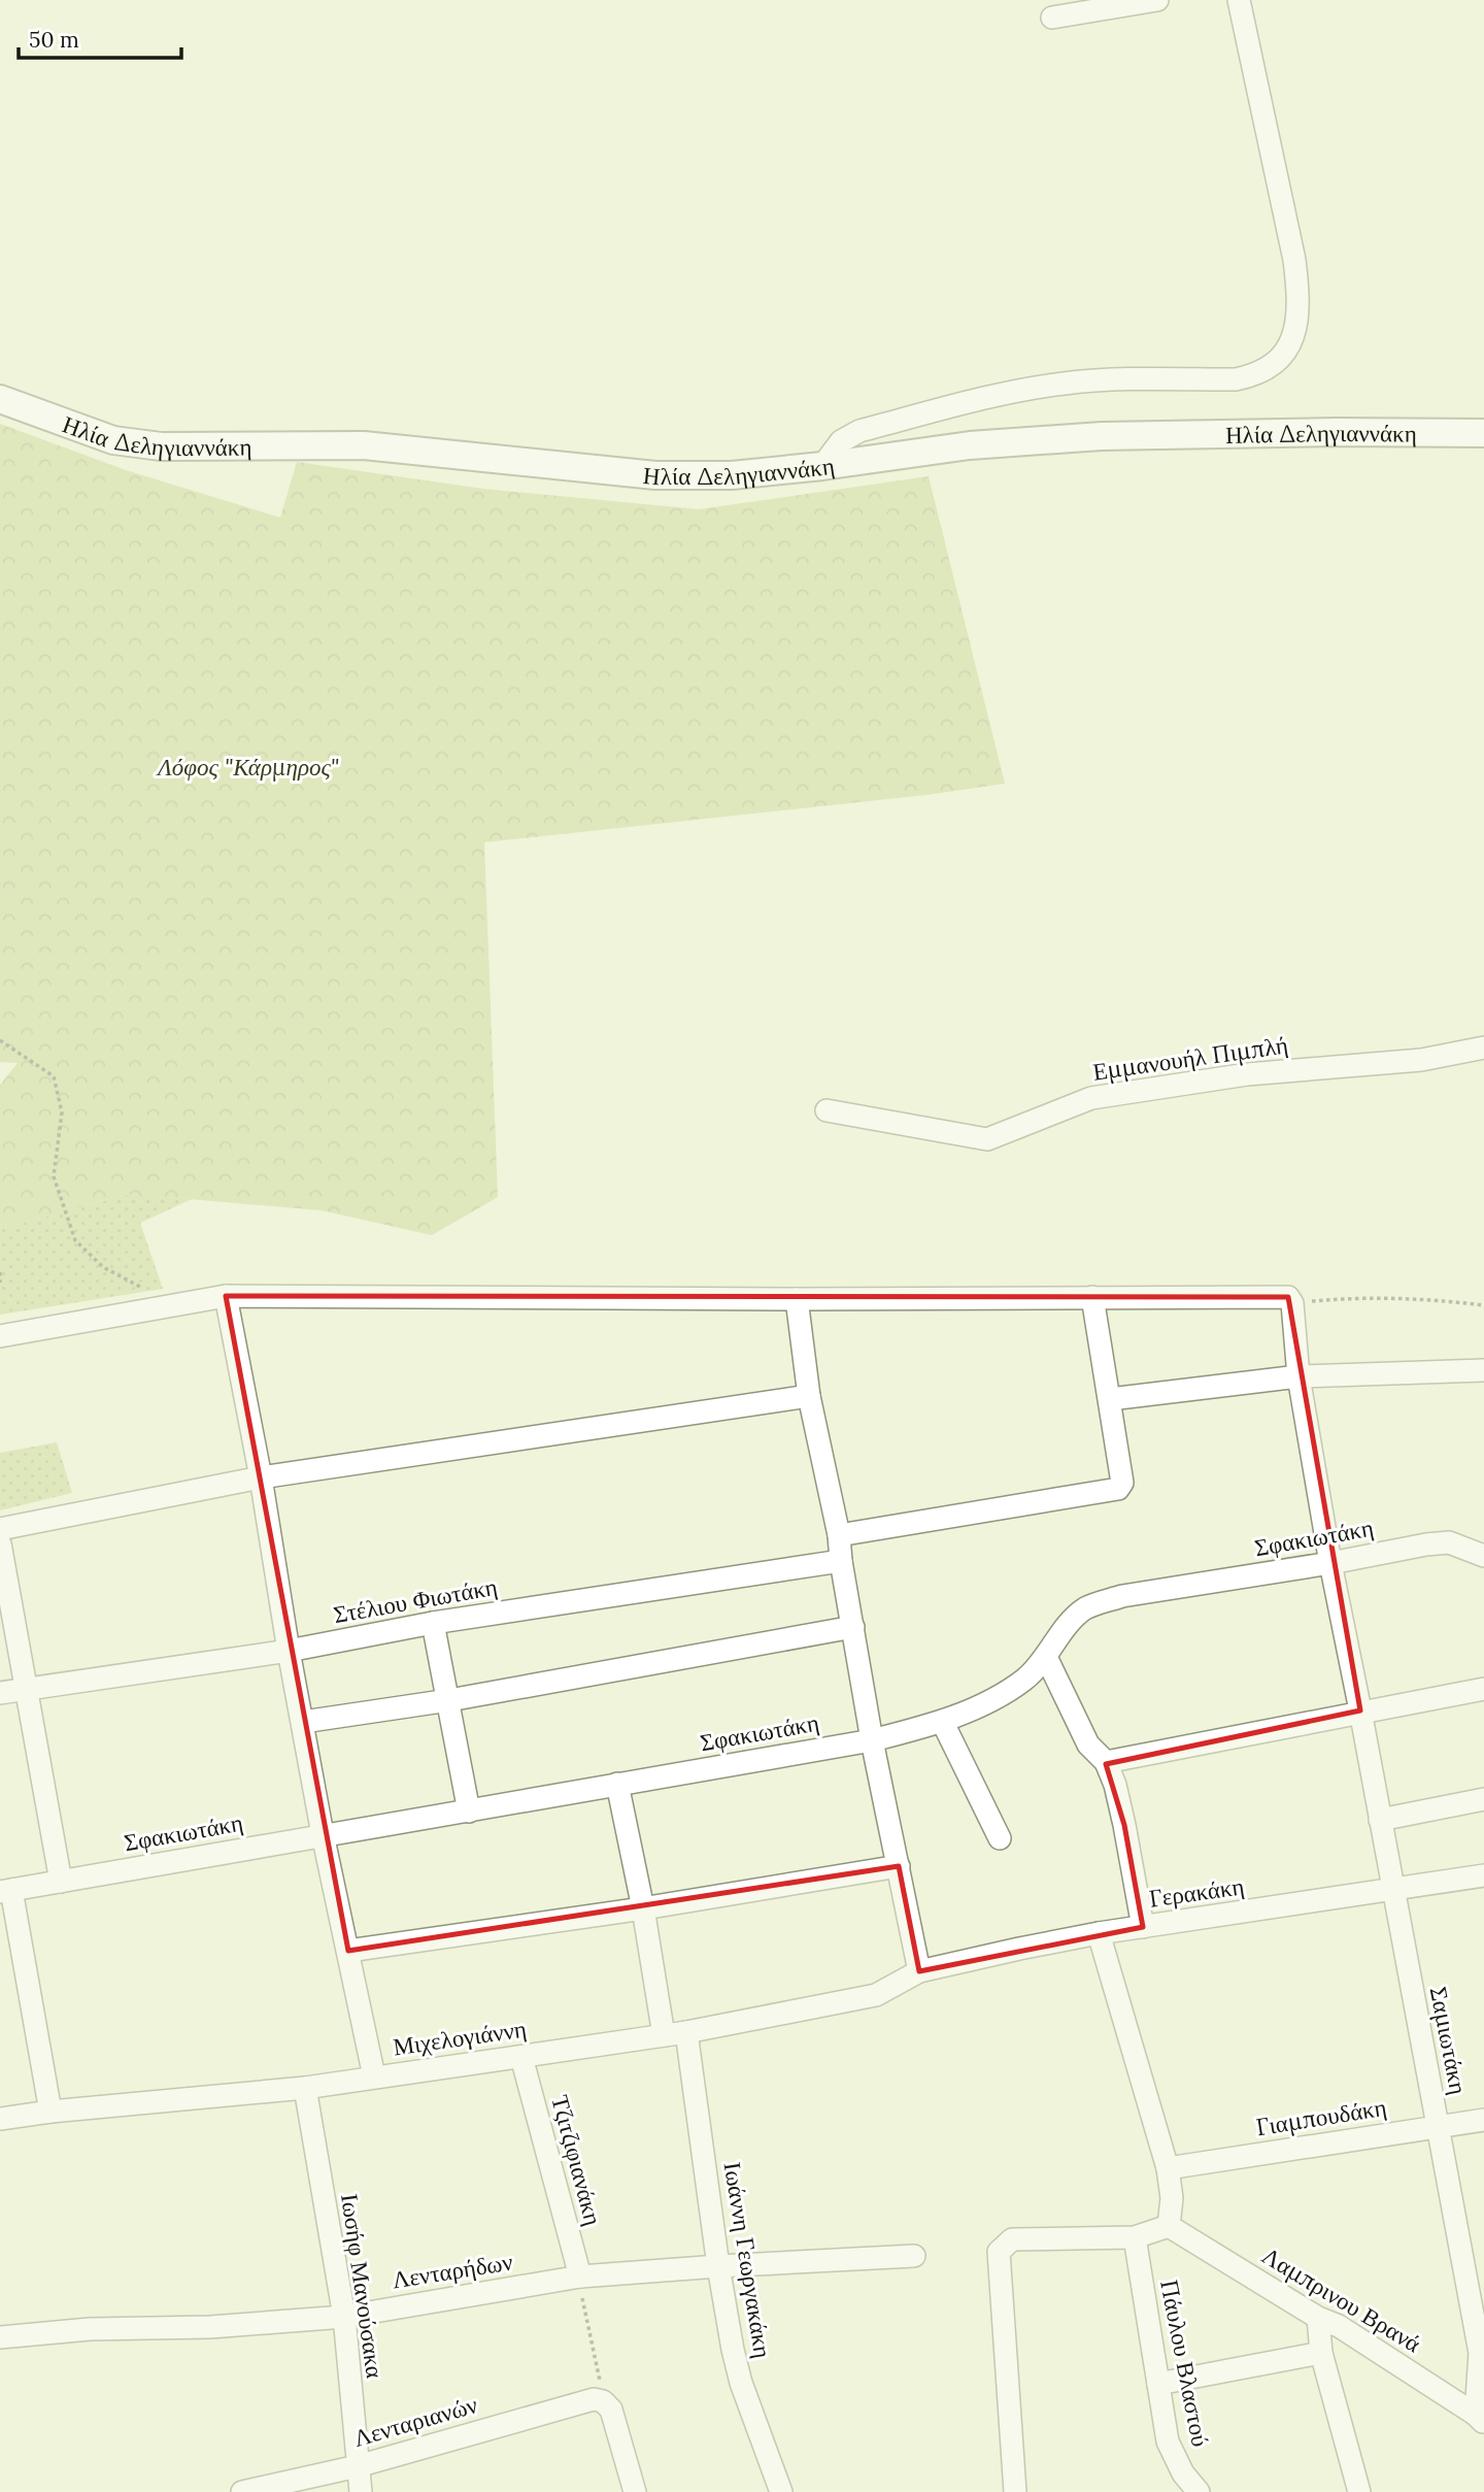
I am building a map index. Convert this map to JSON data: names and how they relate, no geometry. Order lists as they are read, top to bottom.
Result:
{
  "streets": {
    "street": [
      "Ηλία Δεληγιαννάκη",
      "Εµµανουήλ Πιµπλή",
      "Σφακιωτάκη",
      "Στέλιου Φιωτάκη",
      "Γερακάκη",
      "Μιχελογιάννη",
      "Σαμιωτάκη",
      "Γιαμπουδάκη",
      "Τζιτζιφιανάκη",
      "Ιωάννη Γεωργακάκη",
      "Λενταρήδων",
      "Ιωσήφ Μανούσακα",
      "Λαμπρινου Βρανά",
      "Πάυλου Βλαστού",
      "Λενταριανών"
    ]
  },
  "crossings": [
    ["Σφακιωτάκη", "Σαμιωτάκη"],
    ["Γερακάκη", "Μιχελογιάννη"],
    ["Γερακάκη", "Σαμιωτάκη"],
    ["Μιχελογιάννη", "Τζιτζιφιανάκη"],
    ["Μιχελογιάννη", "Ιωάννη Γεωργακάκη"],
    ["Μιχελογιάννη", "Ιωσήφ Μανούσακα"],
    ["Σαμιωτάκη", "Γιαμπουδάκη"],
    ["Σαμιωτάκη", "Λαμπρινου Βρανά"],
    ["Τζιτζιφιανάκη", "Λενταρήδων"],
    ["Ιωάννη Γεωργακάκη", "Λενταρήδων"],
    ["Λενταρήδων", "Ιωσήφ Μανούσακα"],
    ["Ιωσήφ Μανούσακα", "Λενταριανών"]
  ],
  "parks": ["Λόφος \"Κάρμηρος\""],
  "scale_bar": "50 m"
}
